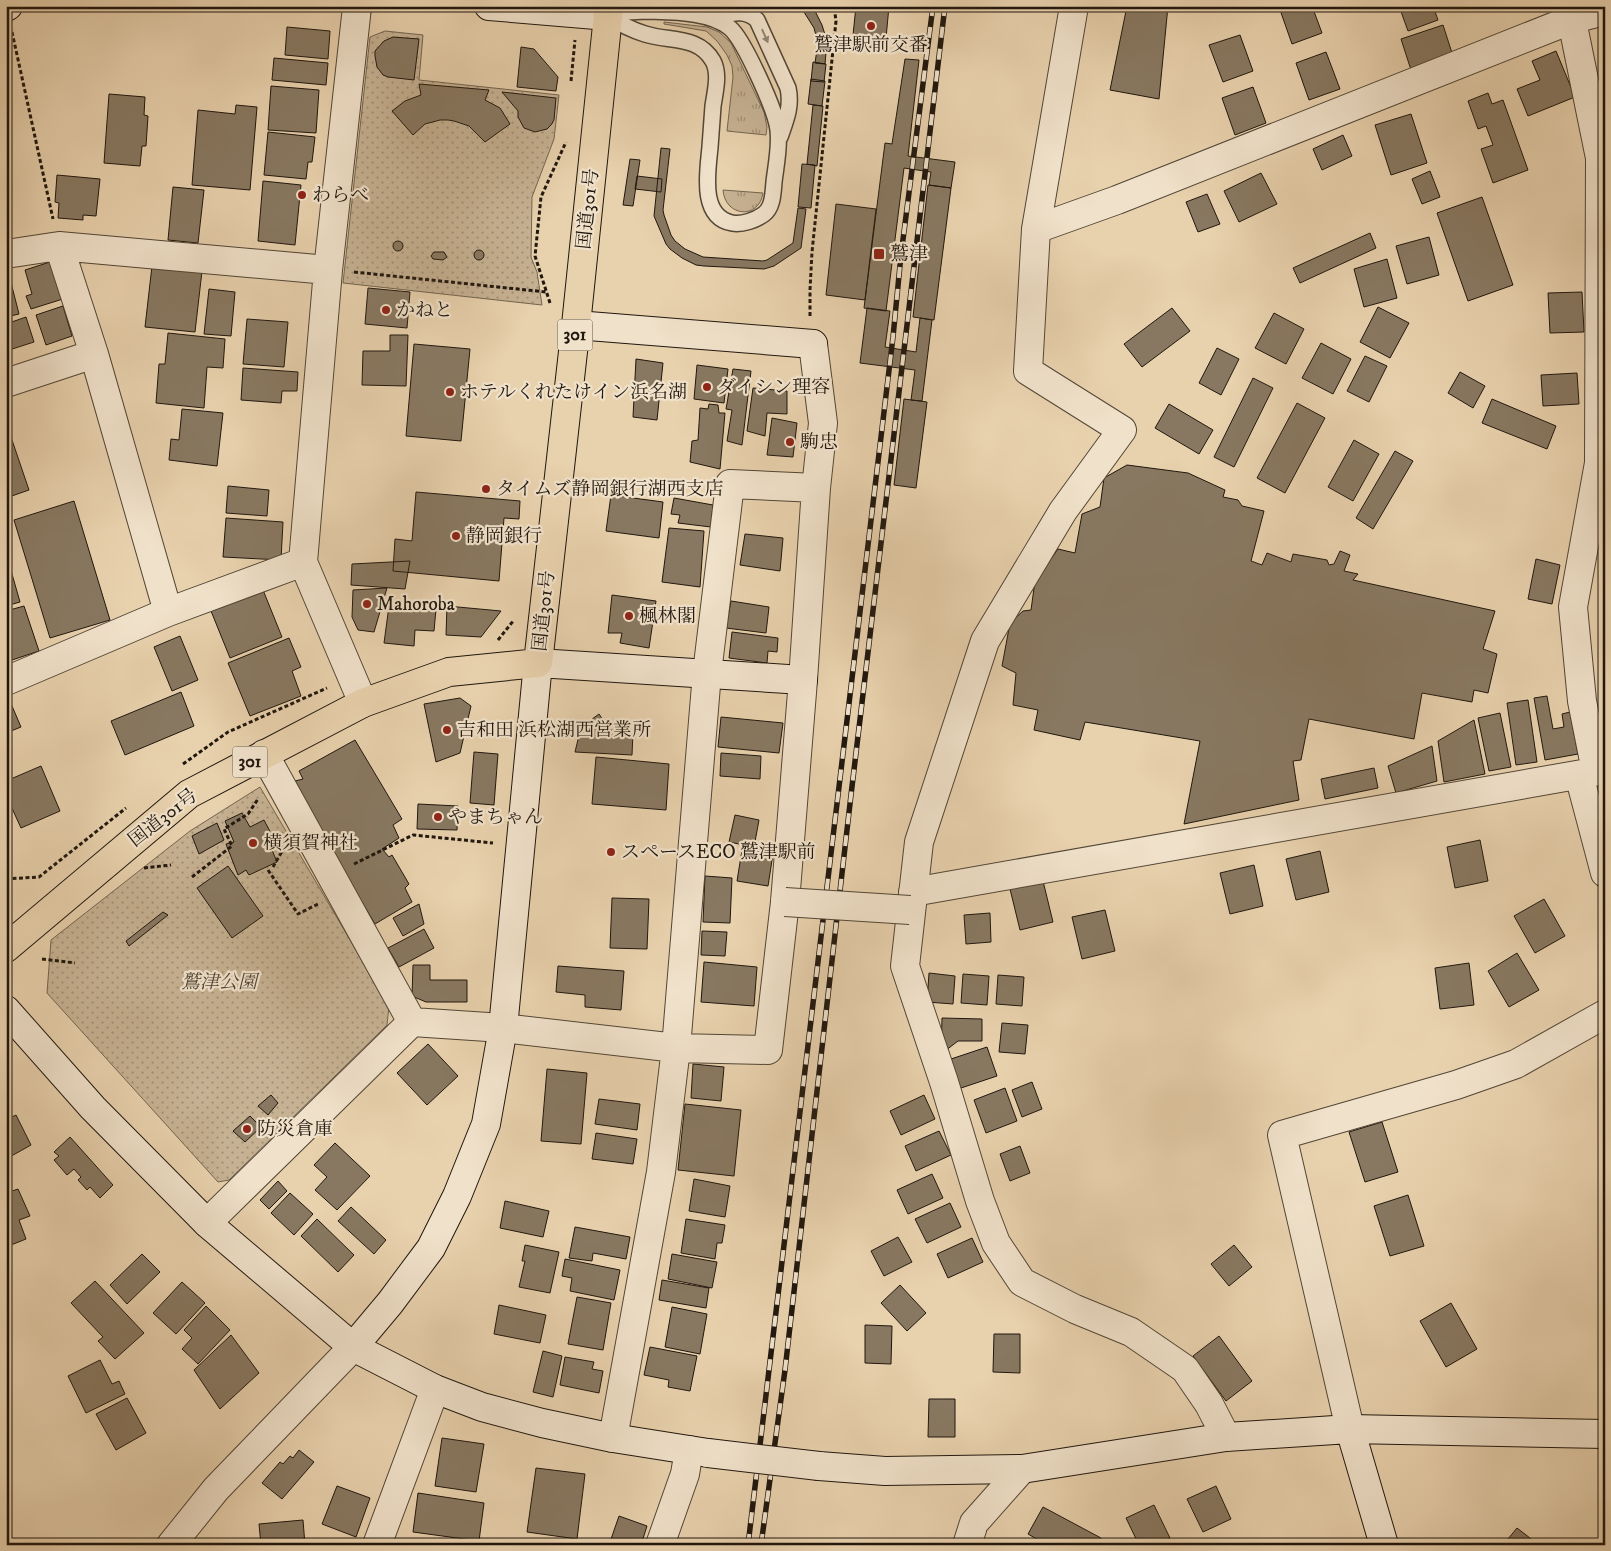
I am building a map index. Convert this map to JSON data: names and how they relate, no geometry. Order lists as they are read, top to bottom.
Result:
{
  "streets": {
    "highway": ["国道301号", "301"]
  },
  "parks": ["鷲津公園"],
  "places": {
    "other": [
      "鷲津駅前交番",
      "わらべ",
      "かねと",
      "ダイシン理容",
      "ホテルくれたけイン浜名湖",
      "駒忠",
      "タイムズ静岡銀行湖西支店",
      "静岡銀行",
      "Mahoroba",
      "楓林閣",
      "吉和田 浜松湖西営業所",
      "やまちゃん",
      "横須賀神社",
      "スペースECO 鷲津駅前",
      "防災倉庫"
    ],
    "transit": ["鷲津"]
  }
}
